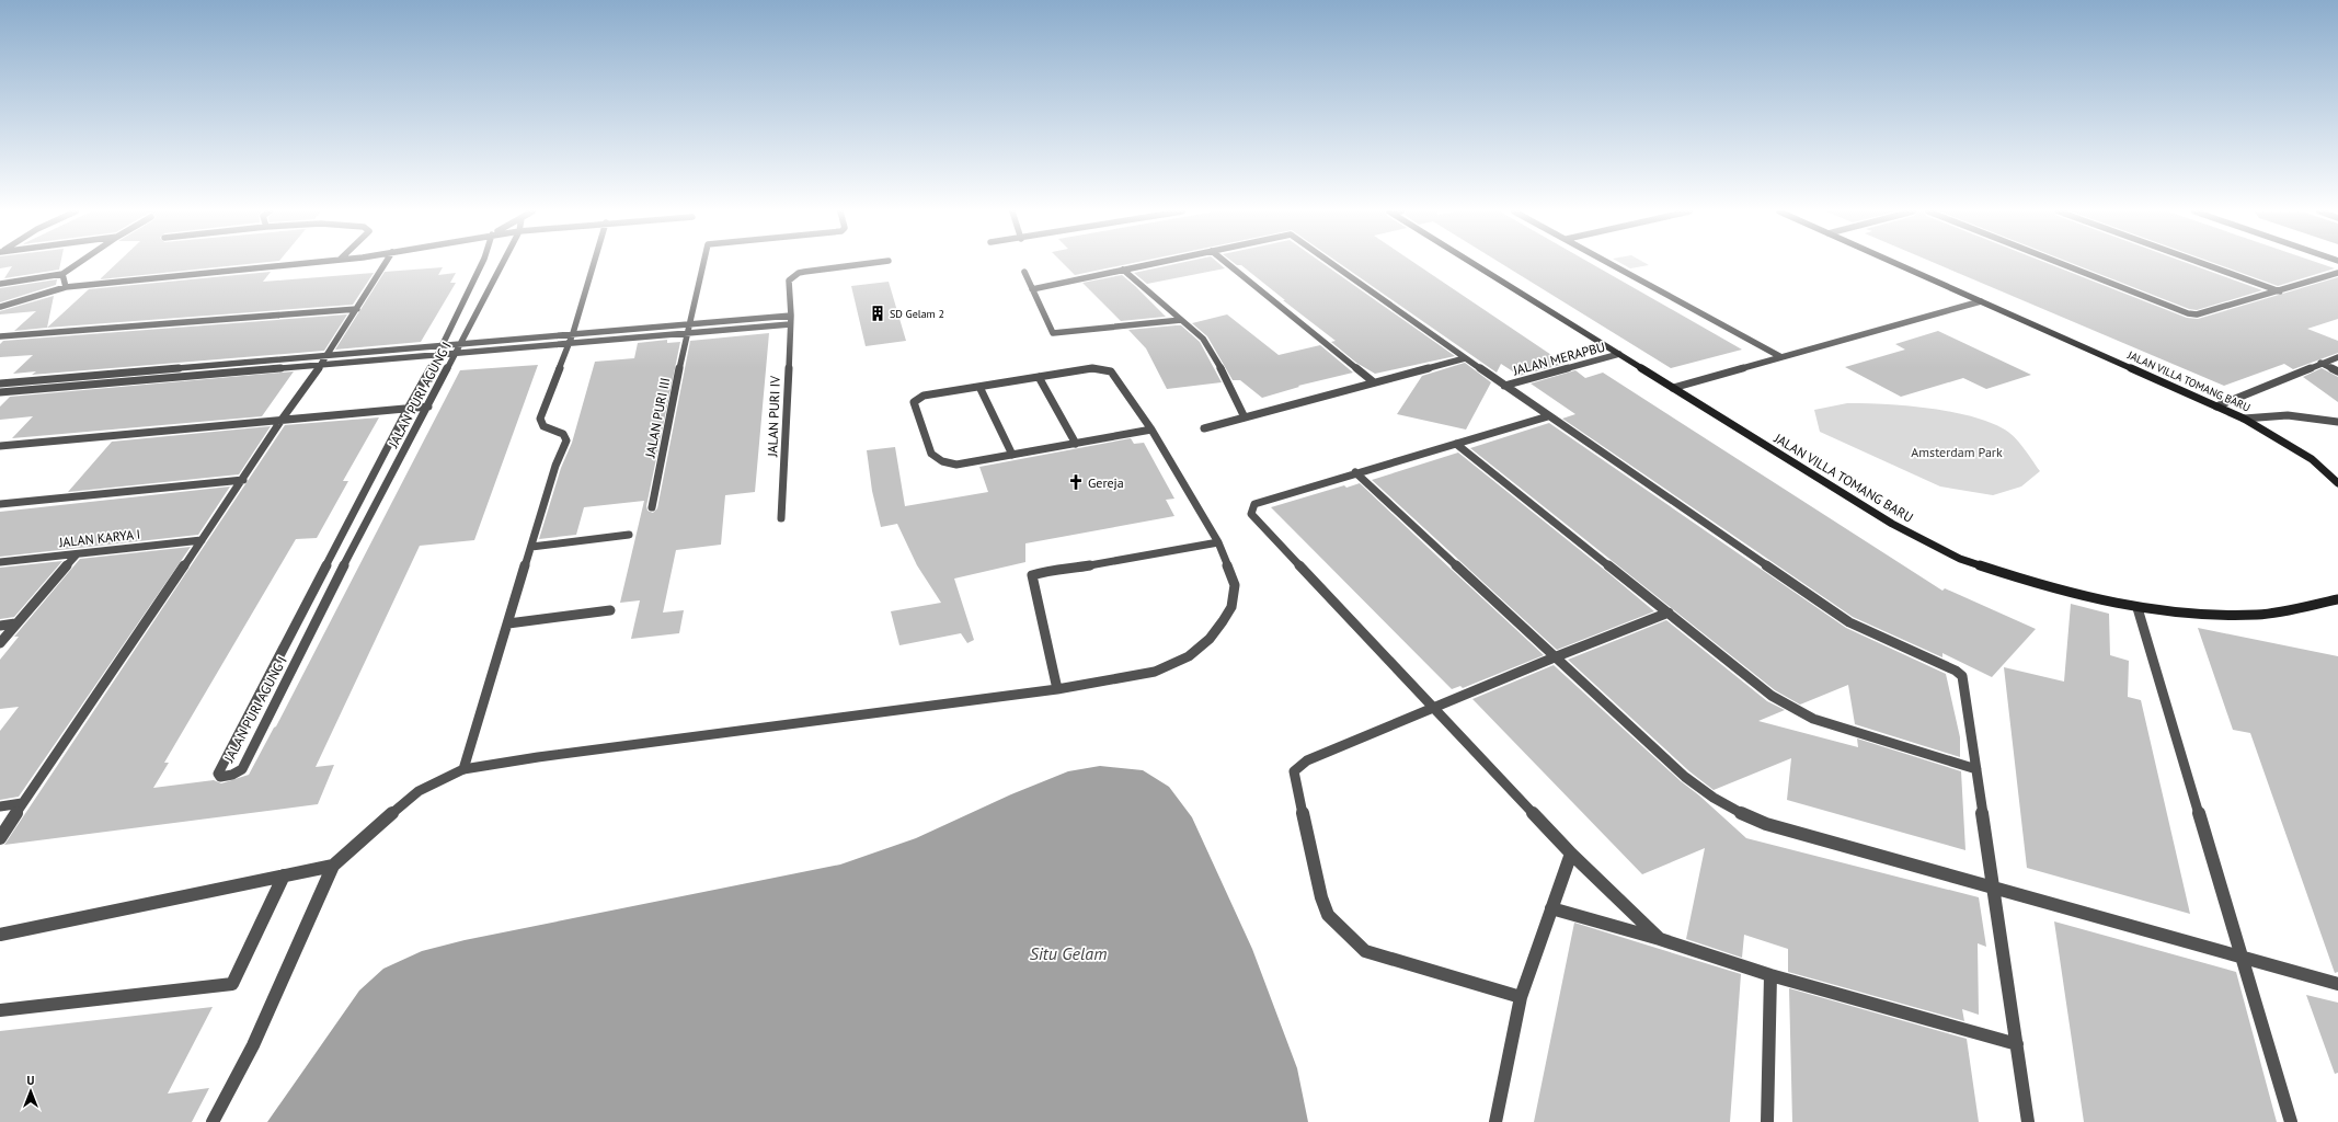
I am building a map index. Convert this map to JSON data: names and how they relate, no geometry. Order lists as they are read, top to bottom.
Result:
{
  "streets": {
    "street": [
      "JALAN MERAPBU",
      "JALAN VILLA TOMANG BARU",
      "JALAN PURI AGUNG I",
      "JALAN PURI IV",
      "JALAN PURI III",
      "JALAN KARYA I"
    ]
  },
  "crossings": [
    ["JALAN MERAPBU", "JALAN VILLA TOMANG BARU"]
  ],
  "water": ["Situ Gelam"],
  "parks": ["Amsterdam Park"],
  "places": {
    "building": ["SD Gelam 2"],
    "church": ["Gereja"]
  },
  "north": "top"
}
